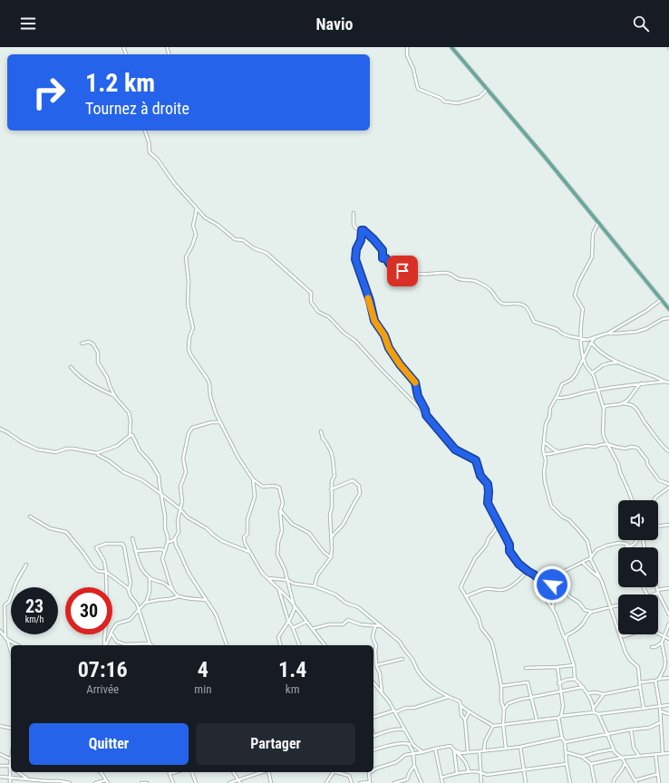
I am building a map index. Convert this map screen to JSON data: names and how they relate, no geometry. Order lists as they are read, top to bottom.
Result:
{
  "page": {
    "header": "Navio",
    "turn": ["1.2 km", "Tournez à droite"],
    "speed": "23 km/h",
    "limit": "30",
    "eta": [
      "07:16",
      "Arrivée",
      "4",
      "min",
      "1.4",
      "km"
    ],
    "buttons": ["Quitter", "Partager"]
  }
}
